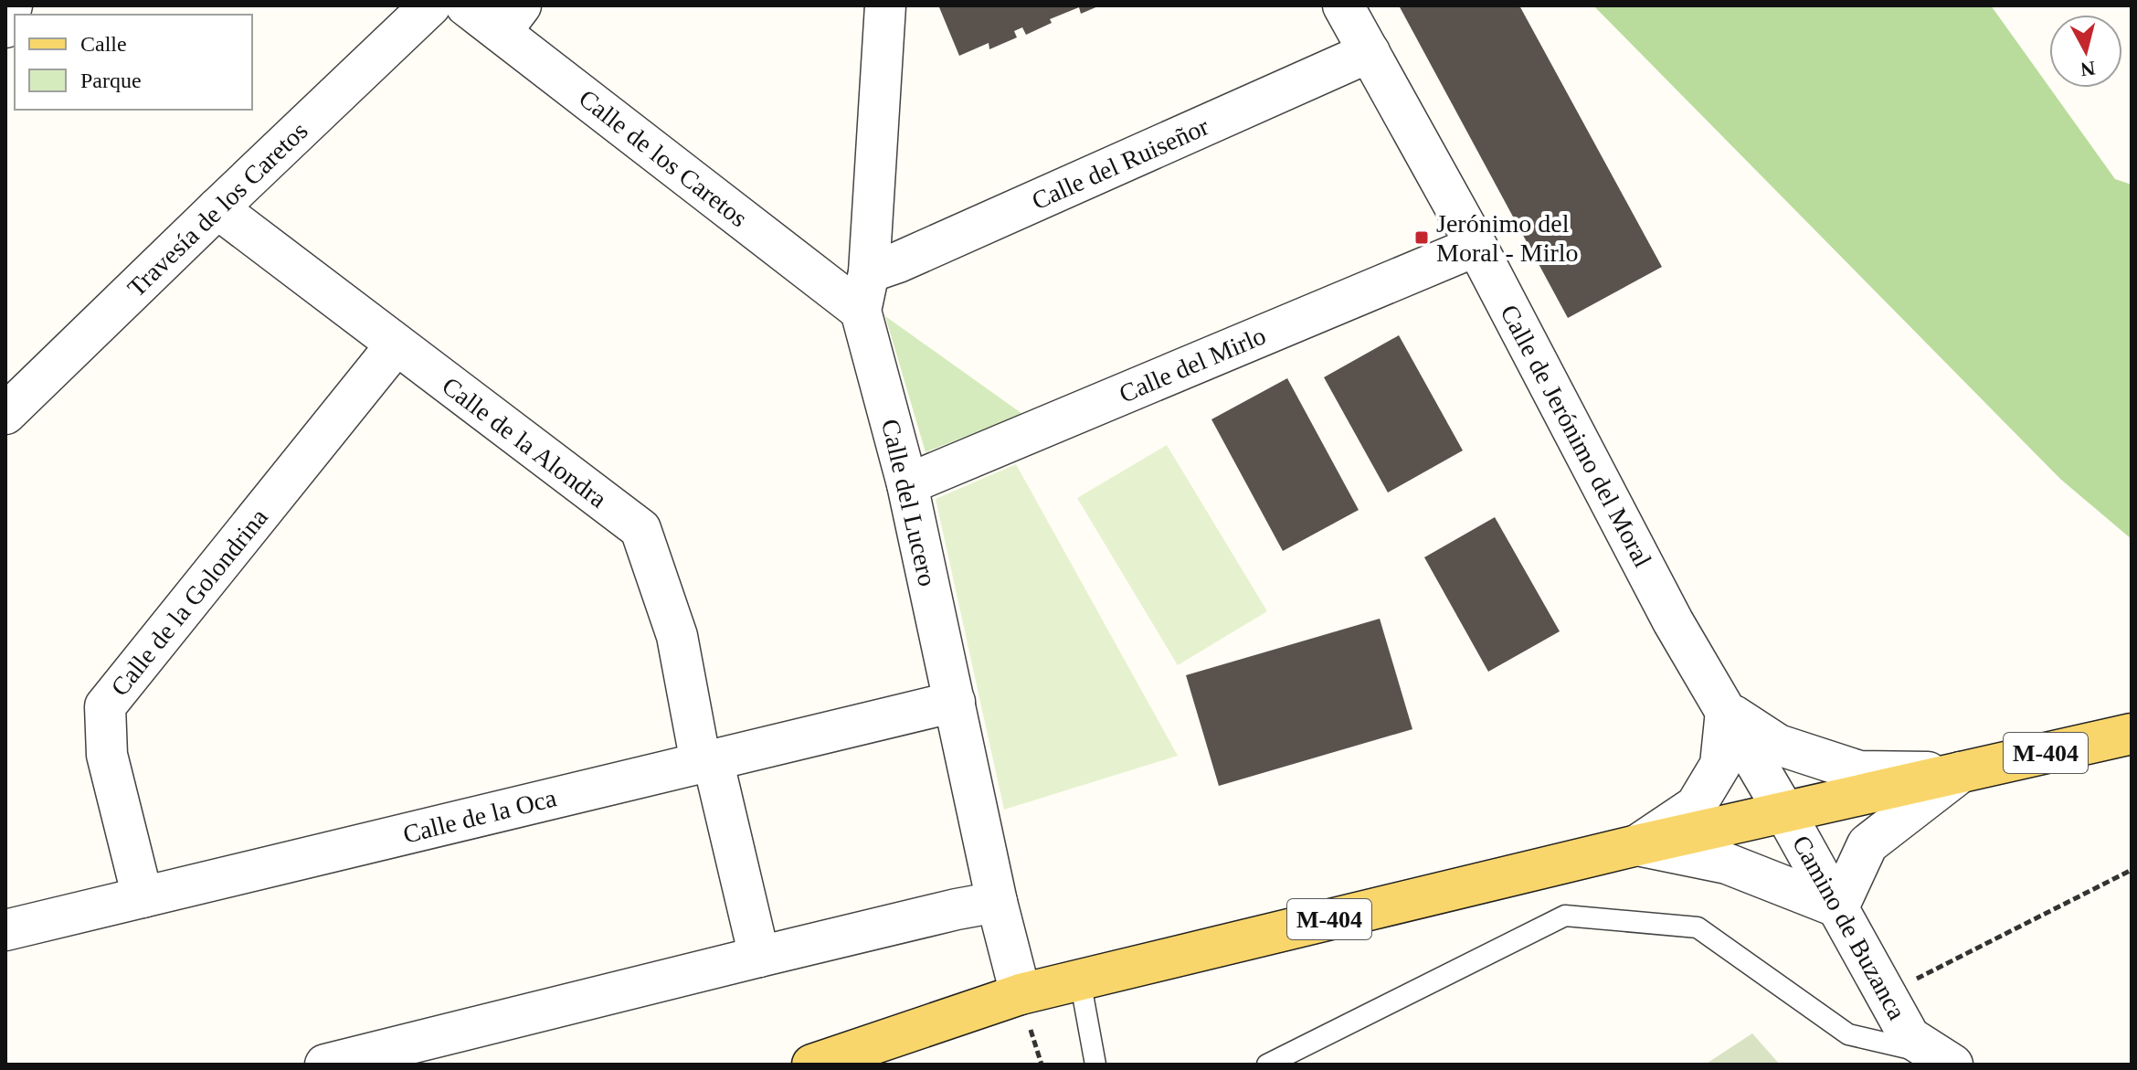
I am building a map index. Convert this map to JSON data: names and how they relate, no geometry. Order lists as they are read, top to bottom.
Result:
{
  "streets": {
    "main road": ["M-404"],
    "street": [
      "Calle de los Caretos",
      "Calle del Ruiseñor",
      "Travesía de los Caretos",
      "Calle del Mirlo",
      "Calle de Jerónimo del Moral",
      "Calle de la Alondra",
      "Calle del Lucero",
      "Calle de la Golondrina",
      "Calle de la Oca",
      "Camino de Buzanca"
    ]
  },
  "crossings": [
    ["Calle de los Caretos", "Calle del Ruiseñor"],
    ["Calle de los Caretos", "Calle del Lucero"],
    ["Calle del Ruiseñor", "Calle de Jerónimo del Moral"],
    ["Calle del Ruiseñor", "Calle del Lucero"],
    ["Travesía de los Caretos", "Calle de la Alondra"],
    ["Calle del Mirlo", "Calle de Jerónimo del Moral"],
    ["Calle del Mirlo", "Calle del Lucero"],
    ["Calle de Jerónimo del Moral", "M-404"],
    ["Calle de Jerónimo del Moral", "Camino de Buzanca"],
    ["Calle de la Alondra", "Calle de la Golondrina"],
    ["Calle de la Alondra", "Calle de la Oca"],
    ["Calle del Lucero", "M-404"],
    ["Calle del Lucero", "Calle de la Oca"],
    ["Calle de la Golondrina", "Calle de la Oca"],
    ["M-404", "Camino de Buzanca"]
  ],
  "places": {
    "transit": ["Jerónimo del Moral - Mirlo"]
  },
  "legend": ["Calle", "Parque"],
  "north": "bottom"
}
